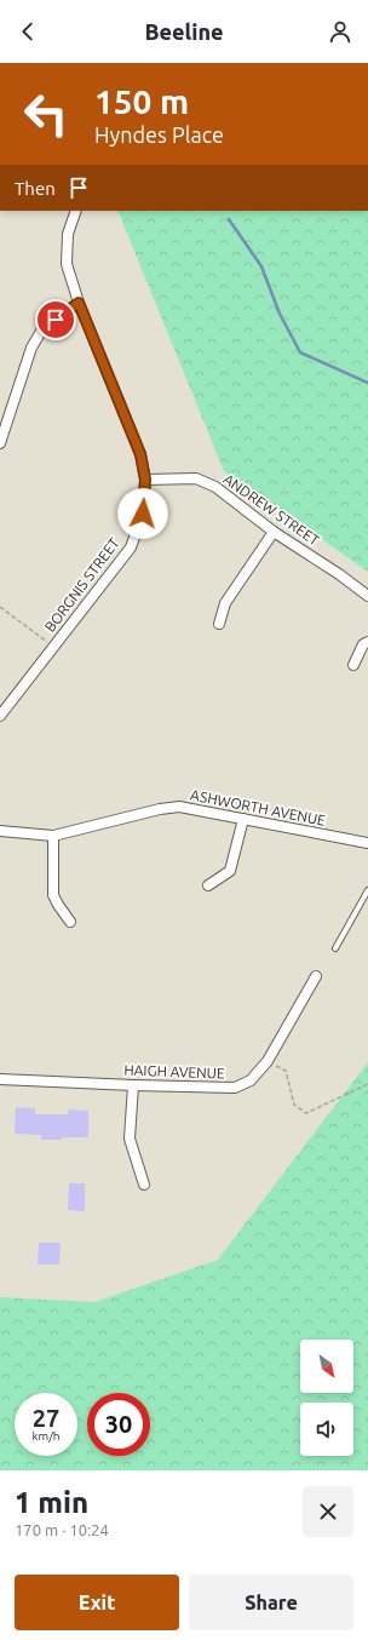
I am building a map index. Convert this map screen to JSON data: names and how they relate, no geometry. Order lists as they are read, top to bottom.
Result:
{
  "streets": {
    "street": [
      "ANDREW STREET",
      "BORGNIS STREET",
      "ASHWORTH AVENUE",
      "HAIGH AVENUE"
    ]
  },
  "crossings": [
    ["ANDREW STREET", "BORGNIS STREET"]
  ],
  "north": "bottom right",
  "page": {
    "header": "Beeline",
    "turn": ["150 m", "Hyndes Place"],
    "then": "Then",
    "speed": "27 km/h",
    "limit": "30",
    "heading": ["1 min", "170 m · 10:24"],
    "buttons": ["Exit", "Share"]
  }
}
